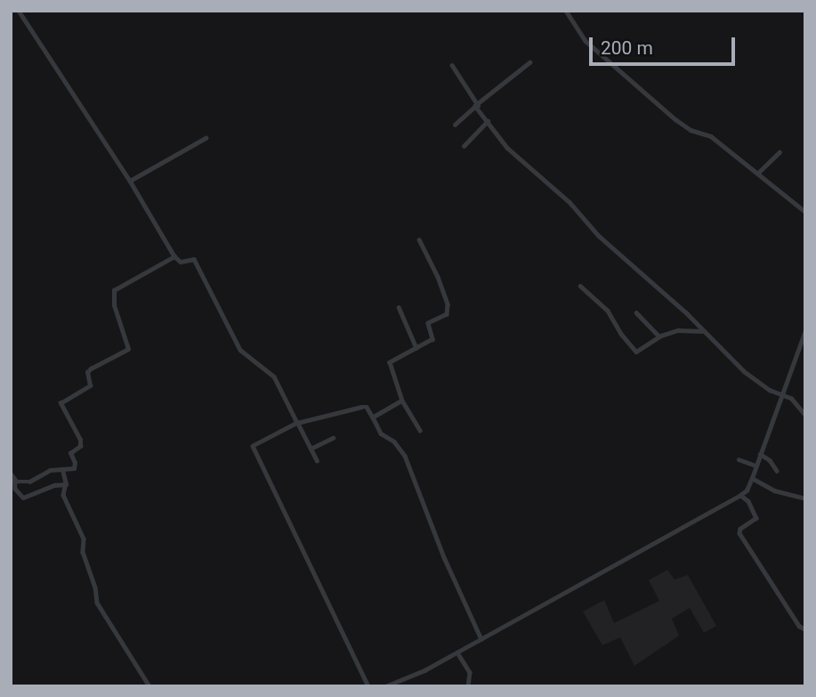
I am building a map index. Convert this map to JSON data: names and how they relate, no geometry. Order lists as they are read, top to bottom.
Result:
{
  "scale_bar": "200 m"
}
